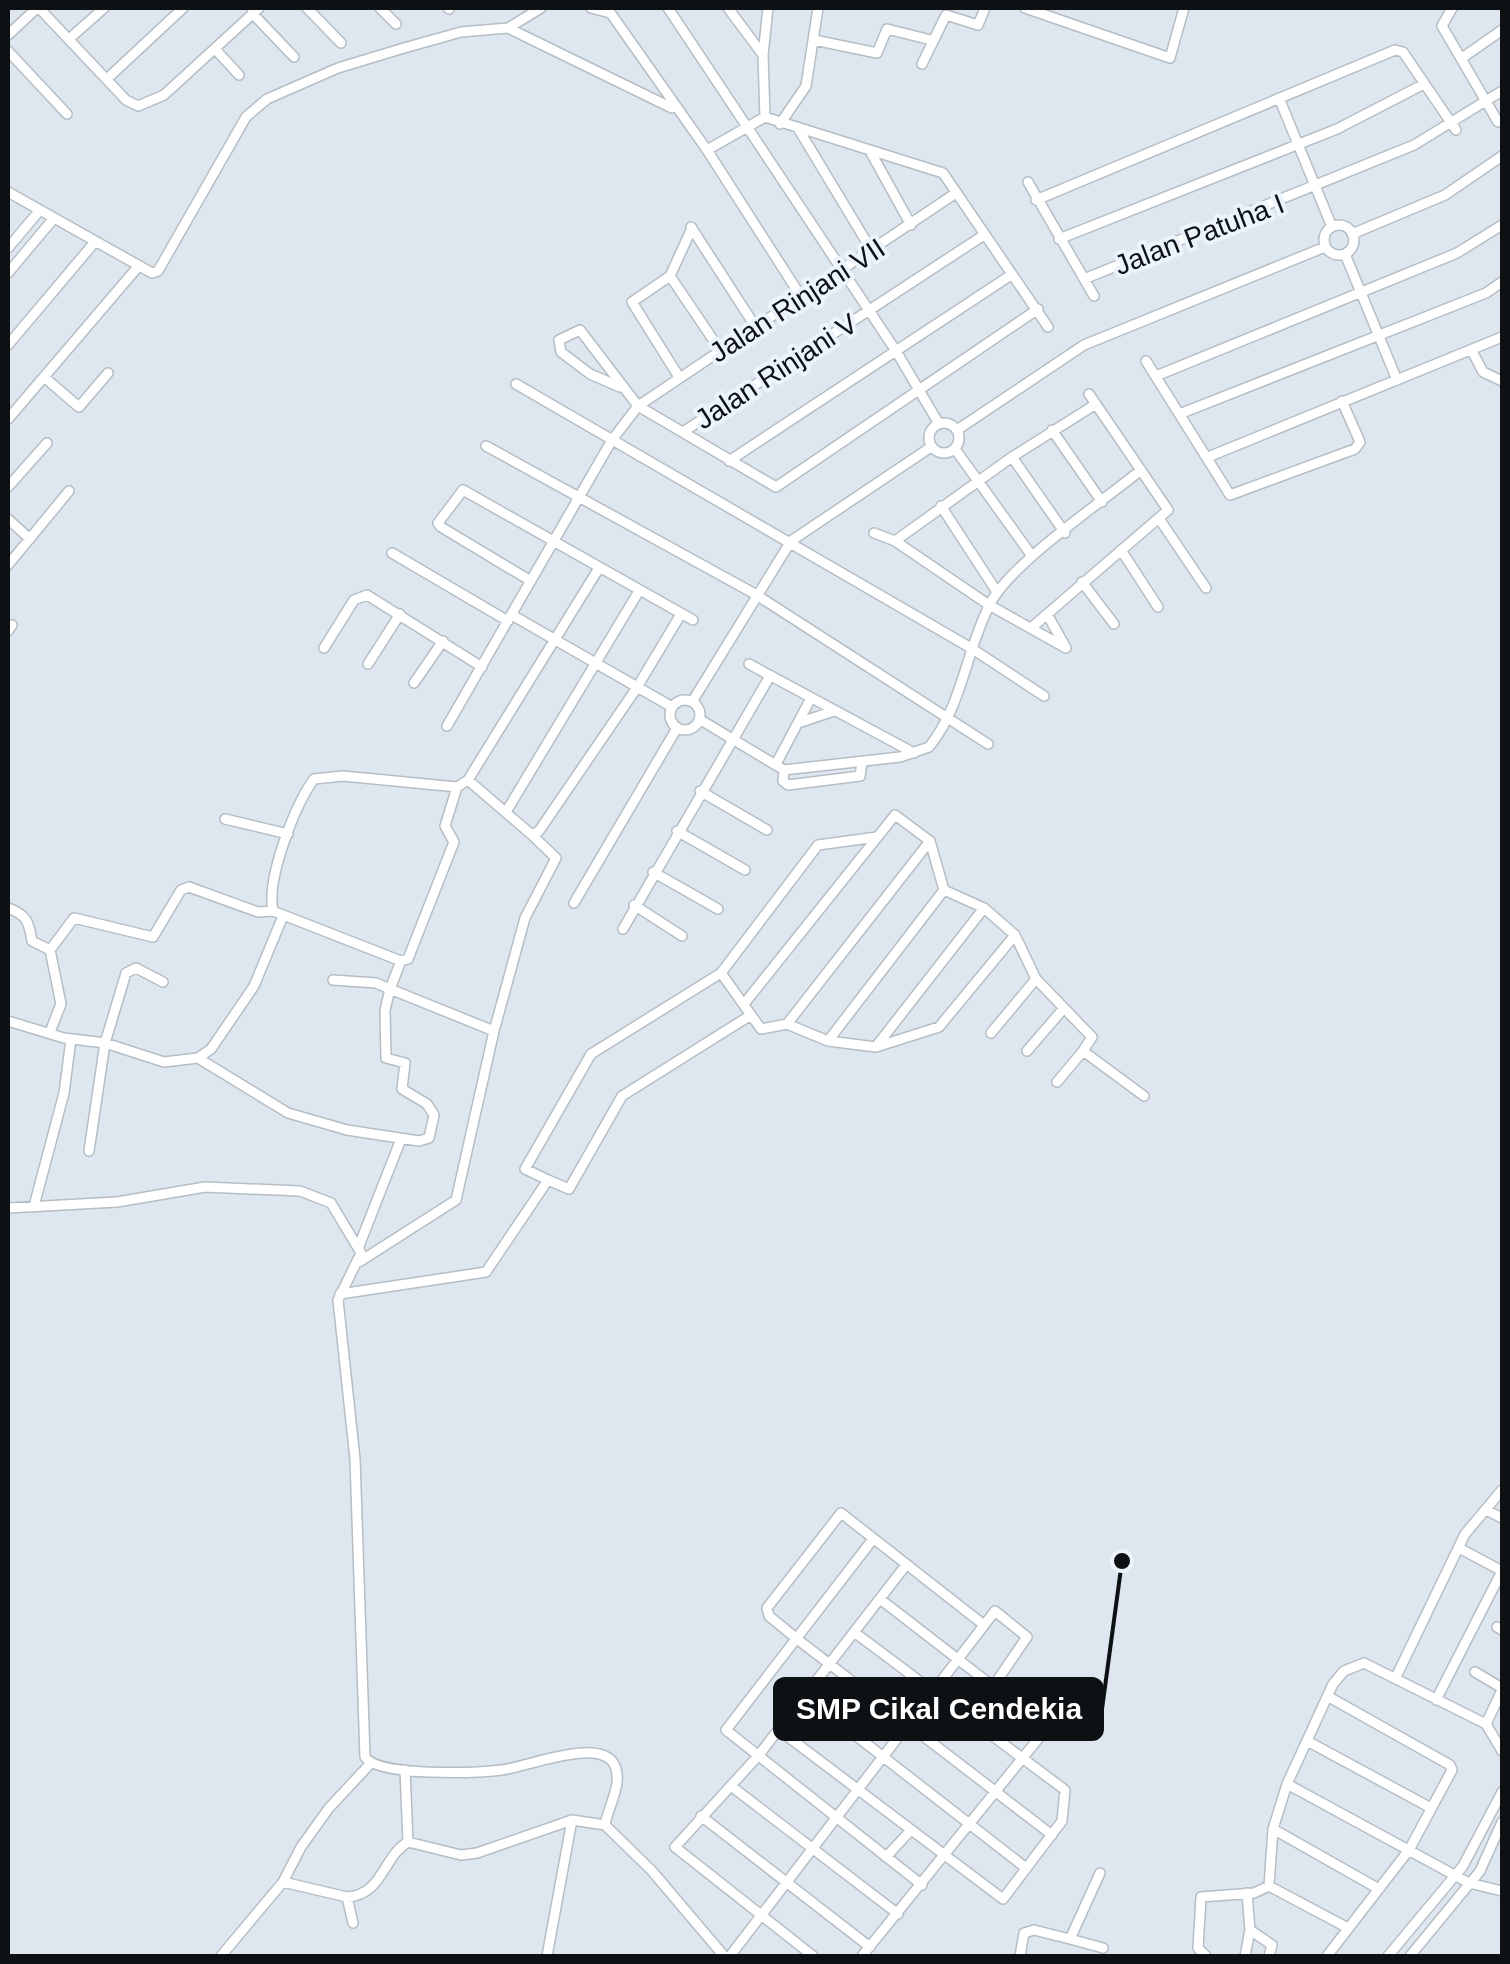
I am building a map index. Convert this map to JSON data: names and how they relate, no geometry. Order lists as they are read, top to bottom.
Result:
{
  "streets": {
    "street": ["Jalan Patuha I", "Jalan Rinjani VII", "Jalan Rinjani V"]
  },
  "places": ["SMP Cikal Cendekia"]
}
